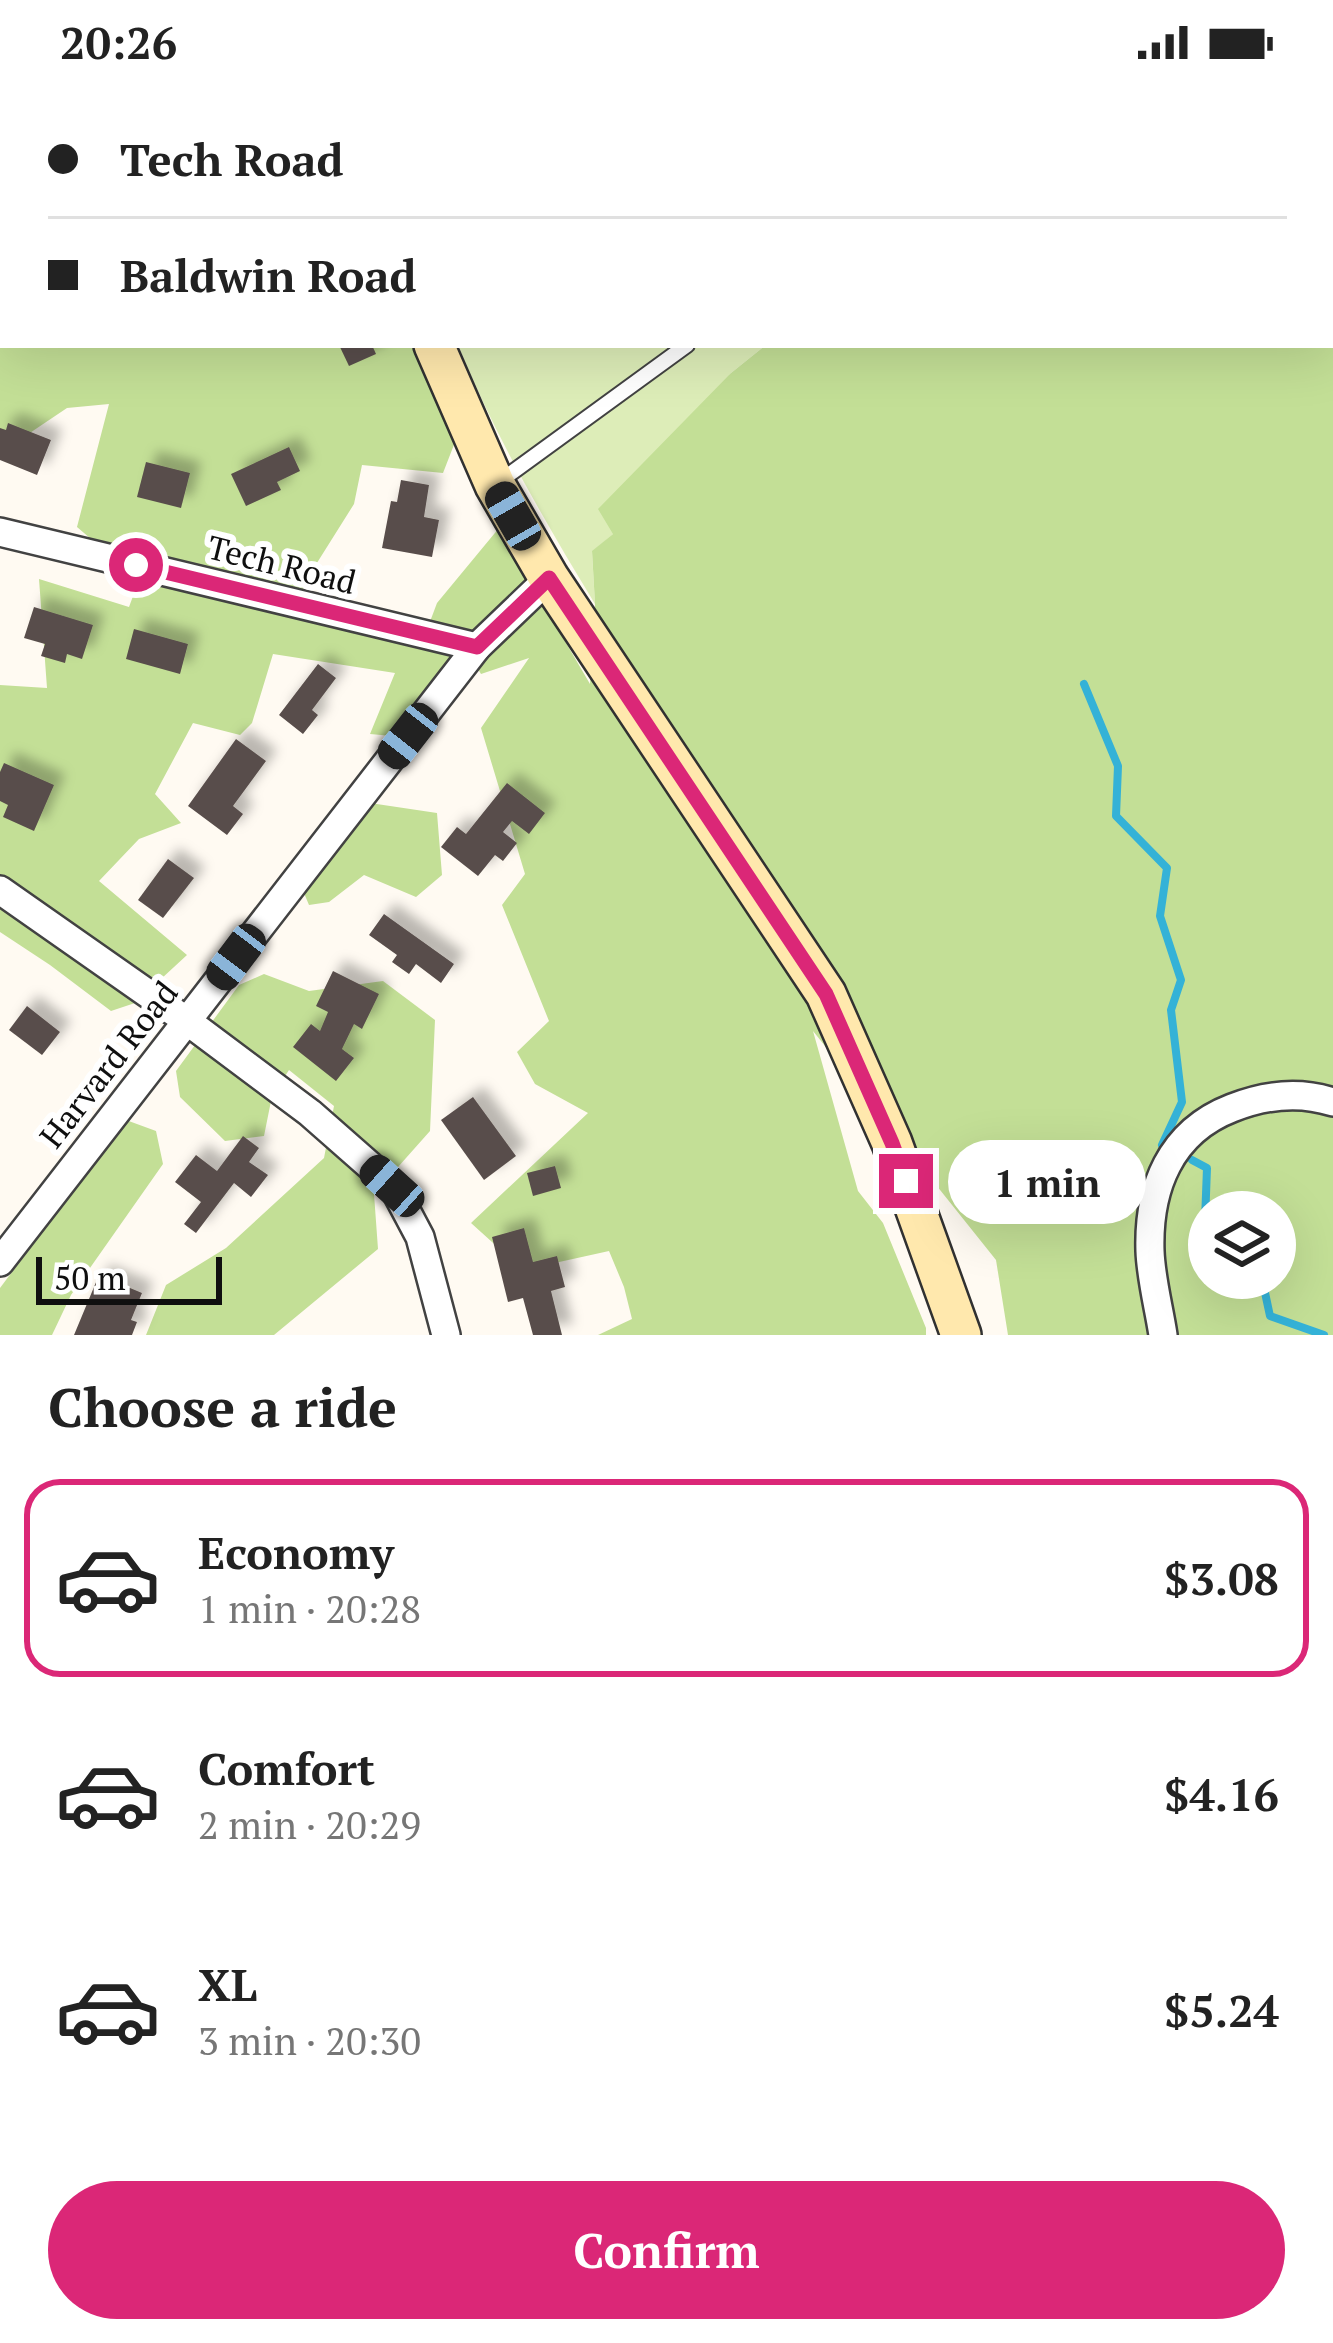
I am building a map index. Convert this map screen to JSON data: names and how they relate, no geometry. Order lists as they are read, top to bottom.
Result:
{
  "streets": {
    "street": ["Tech Road", "Harvard Road"]
  },
  "crossings": [
    ["Tech Road", "Harvard Road"]
  ],
  "scale_bar": "50 m",
  "page": {
    "status": "20:26",
    "banner": ["Tech Road", "Baldwin Road"],
    "bubble": "1 min",
    "scale": "50 m",
    "heading": "Choose a ride",
    "list": [
      {
        "name": "Economy",
        "note": "1 min · 20:28",
        "value": "$3.08"
      },
      {
        "name": "Comfort",
        "note": "2 min · 20:29",
        "value": "$4.16"
      },
      {
        "name": "XL",
        "note": "3 min · 20:30",
        "value": "$5.24"
      }
    ],
    "buttons": "Confirm"
  }
}
